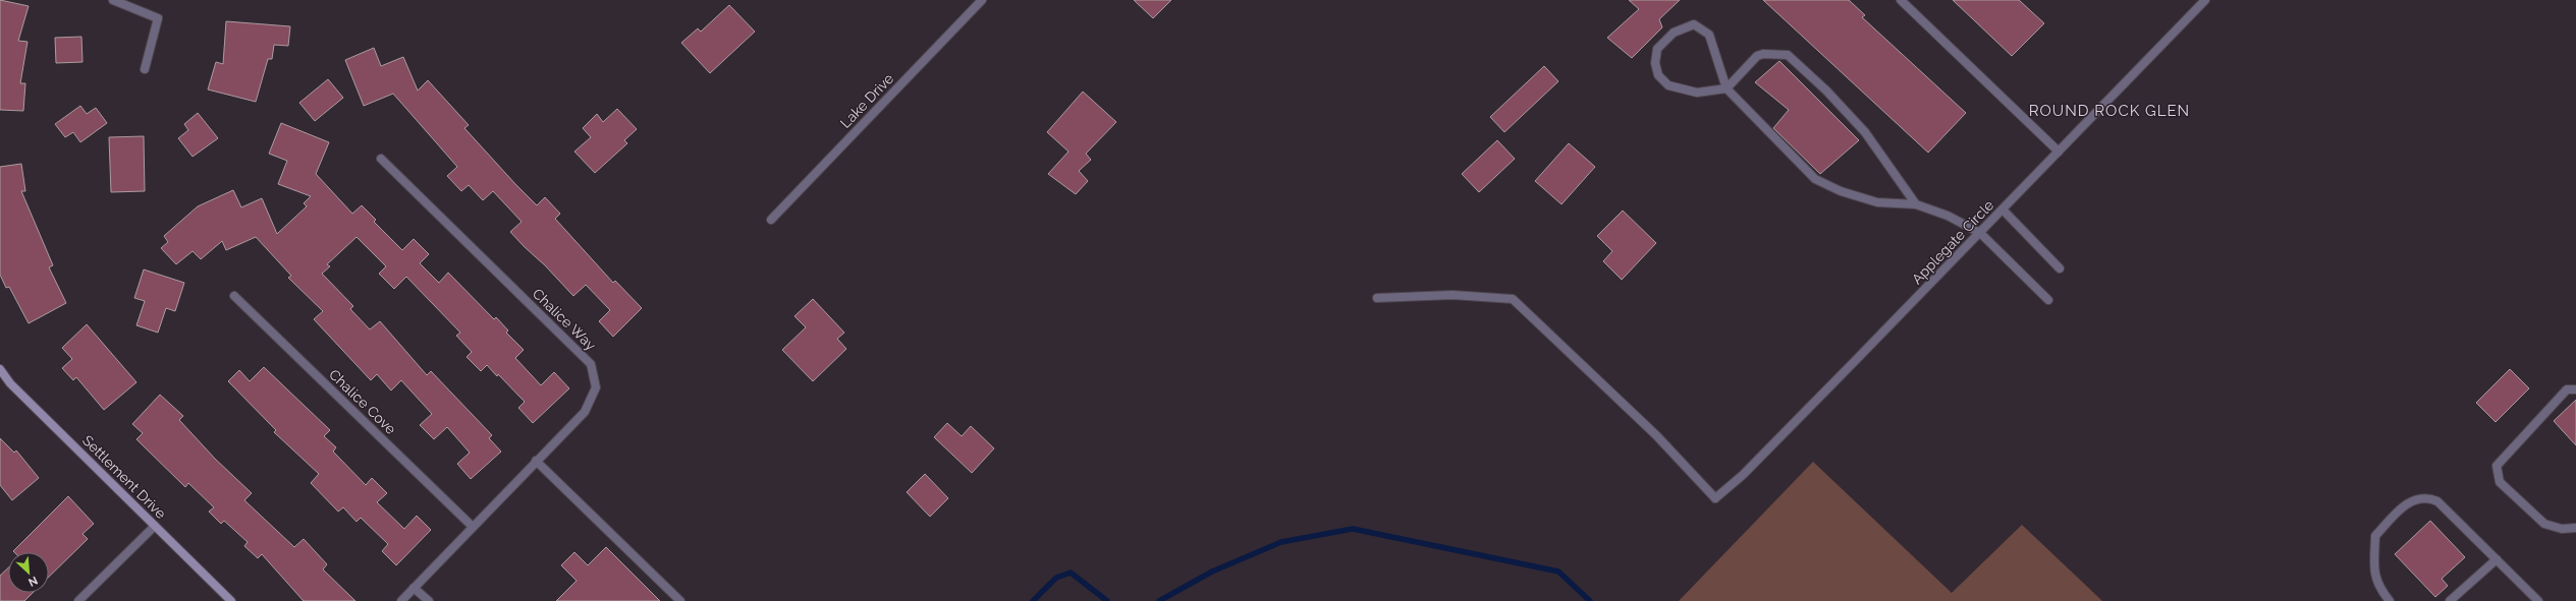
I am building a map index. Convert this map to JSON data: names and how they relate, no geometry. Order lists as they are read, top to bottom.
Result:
{
  "streets": {
    "street": [
      "Lake Drive",
      "Applegate Circle",
      "Chalice Way",
      "Chalice Cove",
      "Settlement Drive"
    ]
  },
  "crossings": [
    ["Chalice Way", "Chalice Cove"]
  ],
  "districts": ["ROUND ROCK GLEN"],
  "north": "bottom right"
}
